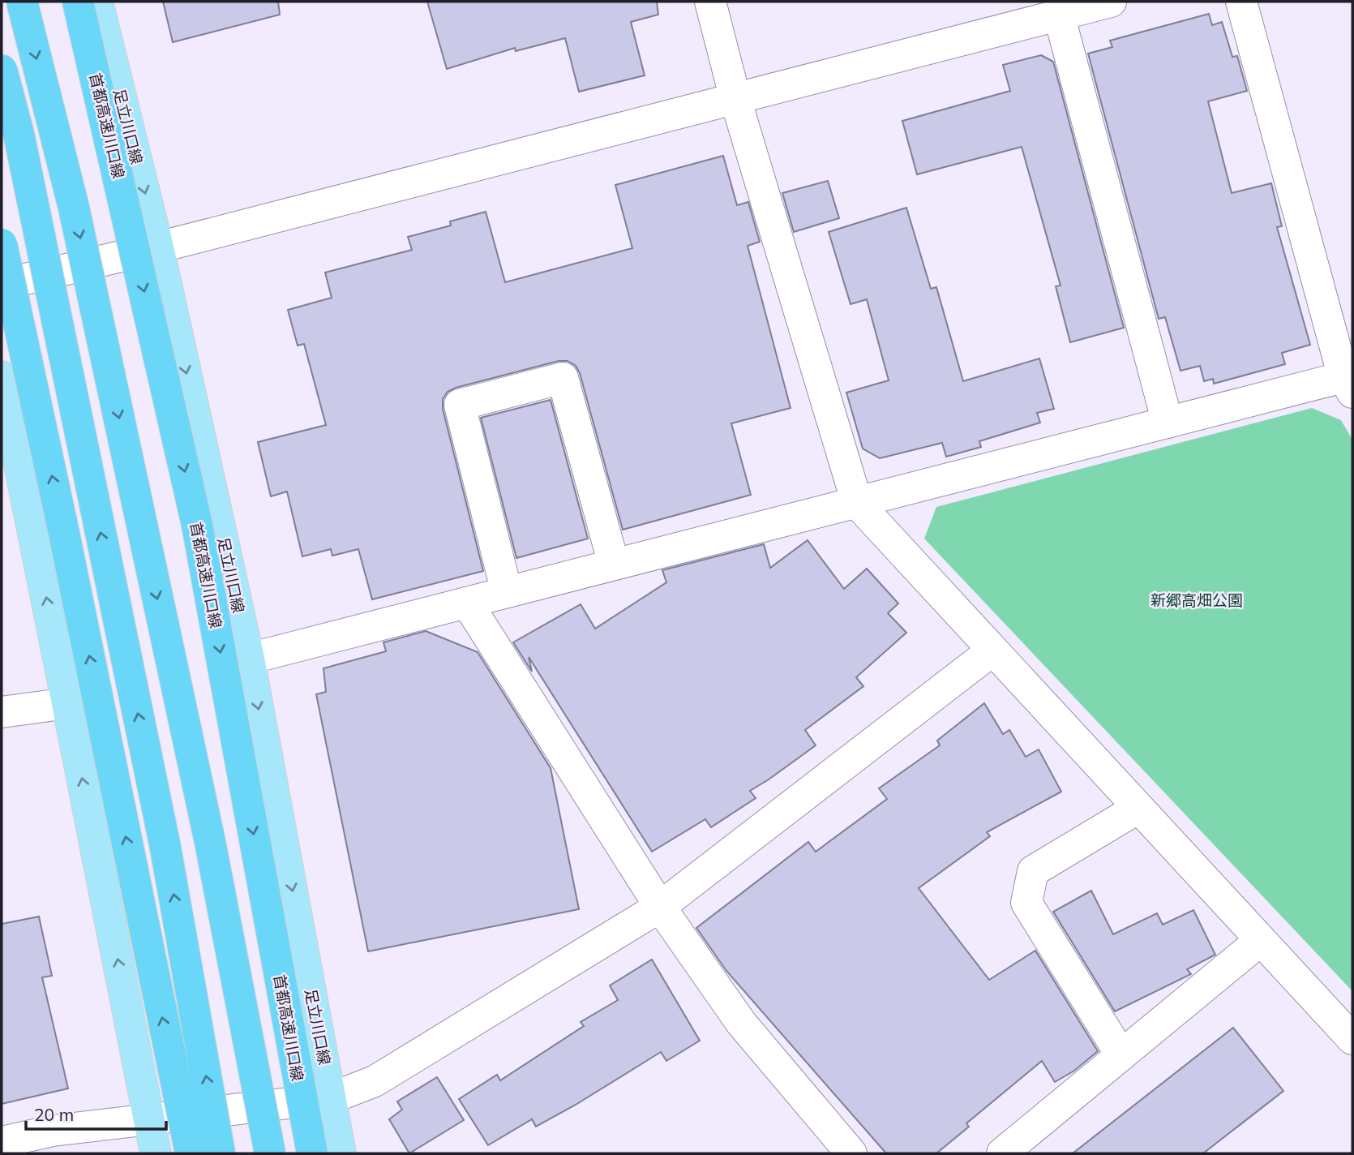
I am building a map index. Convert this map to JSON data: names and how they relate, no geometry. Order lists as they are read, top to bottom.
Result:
{
  "streets": {
    "highway": ["首都高速川口線"],
    "main road": ["足立川口線"]
  },
  "parks": ["新郷高畑公園"],
  "scale_bar": "20 m"
}
